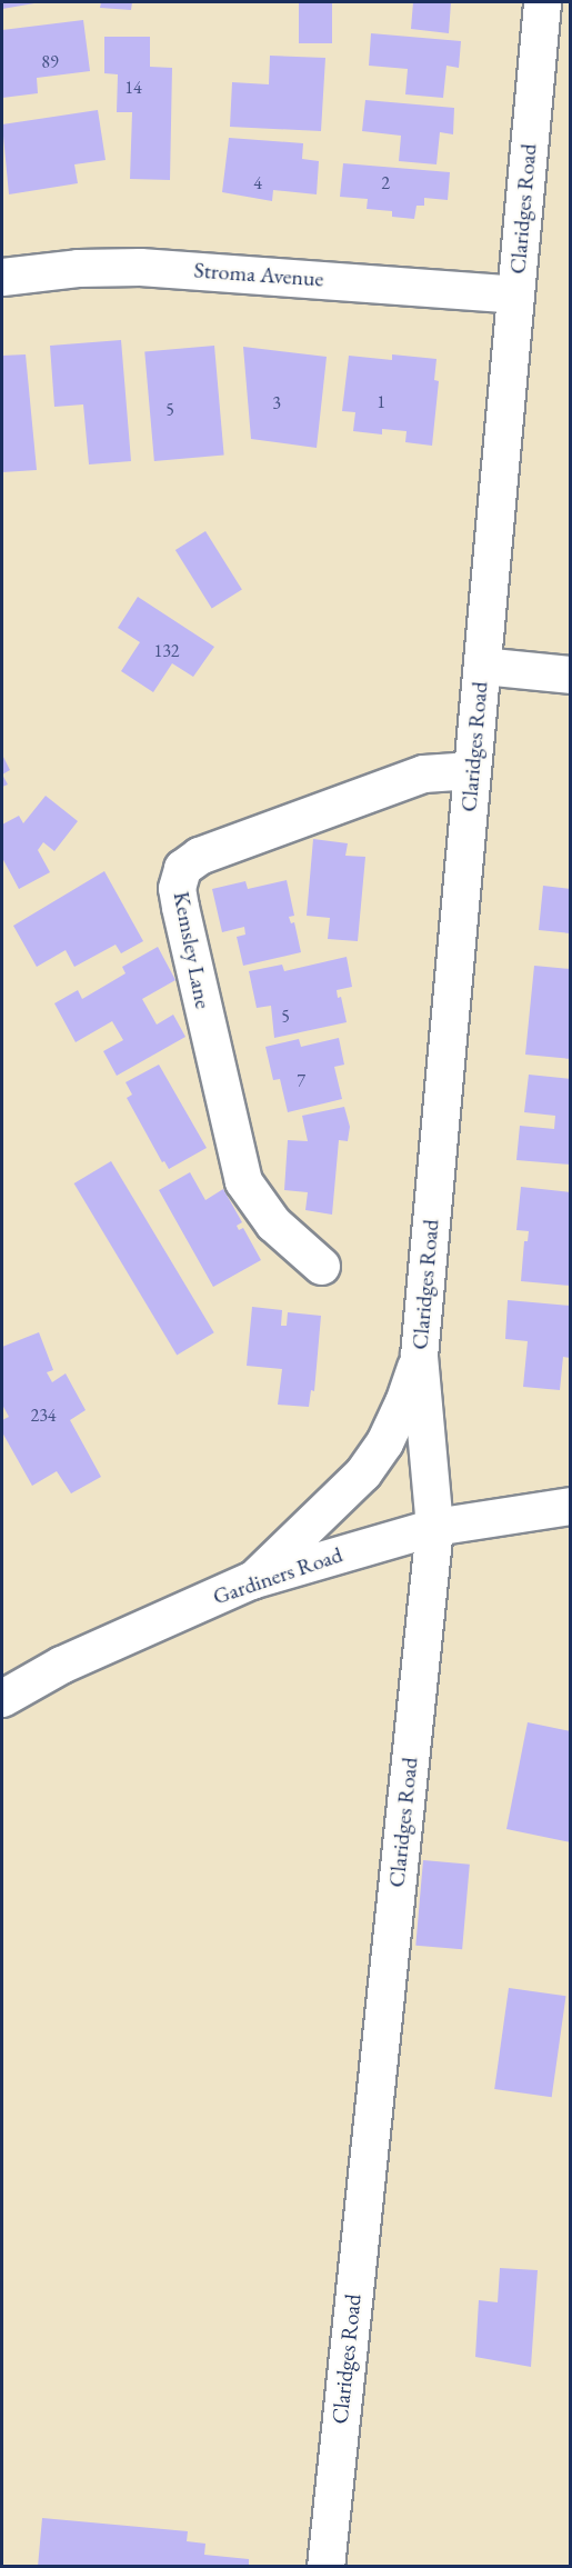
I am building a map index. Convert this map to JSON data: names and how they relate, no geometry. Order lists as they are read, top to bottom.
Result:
{
  "streets": {
    "street": [
      "Claridges Road",
      "Stroma Avenue",
      "Kemsley Lane",
      "Gardiners Road"
    ]
  },
  "crossings": [
    ["Claridges Road", "Stroma Avenue"],
    ["Claridges Road", "Kemsley Lane"],
    ["Claridges Road", "Gardiners Road"]
  ],
  "house_numbers": [
    "89",
    "14",
    "4",
    "2",
    "1",
    "3",
    "5",
    "132",
    "5",
    "7",
    "234"
  ]
}
